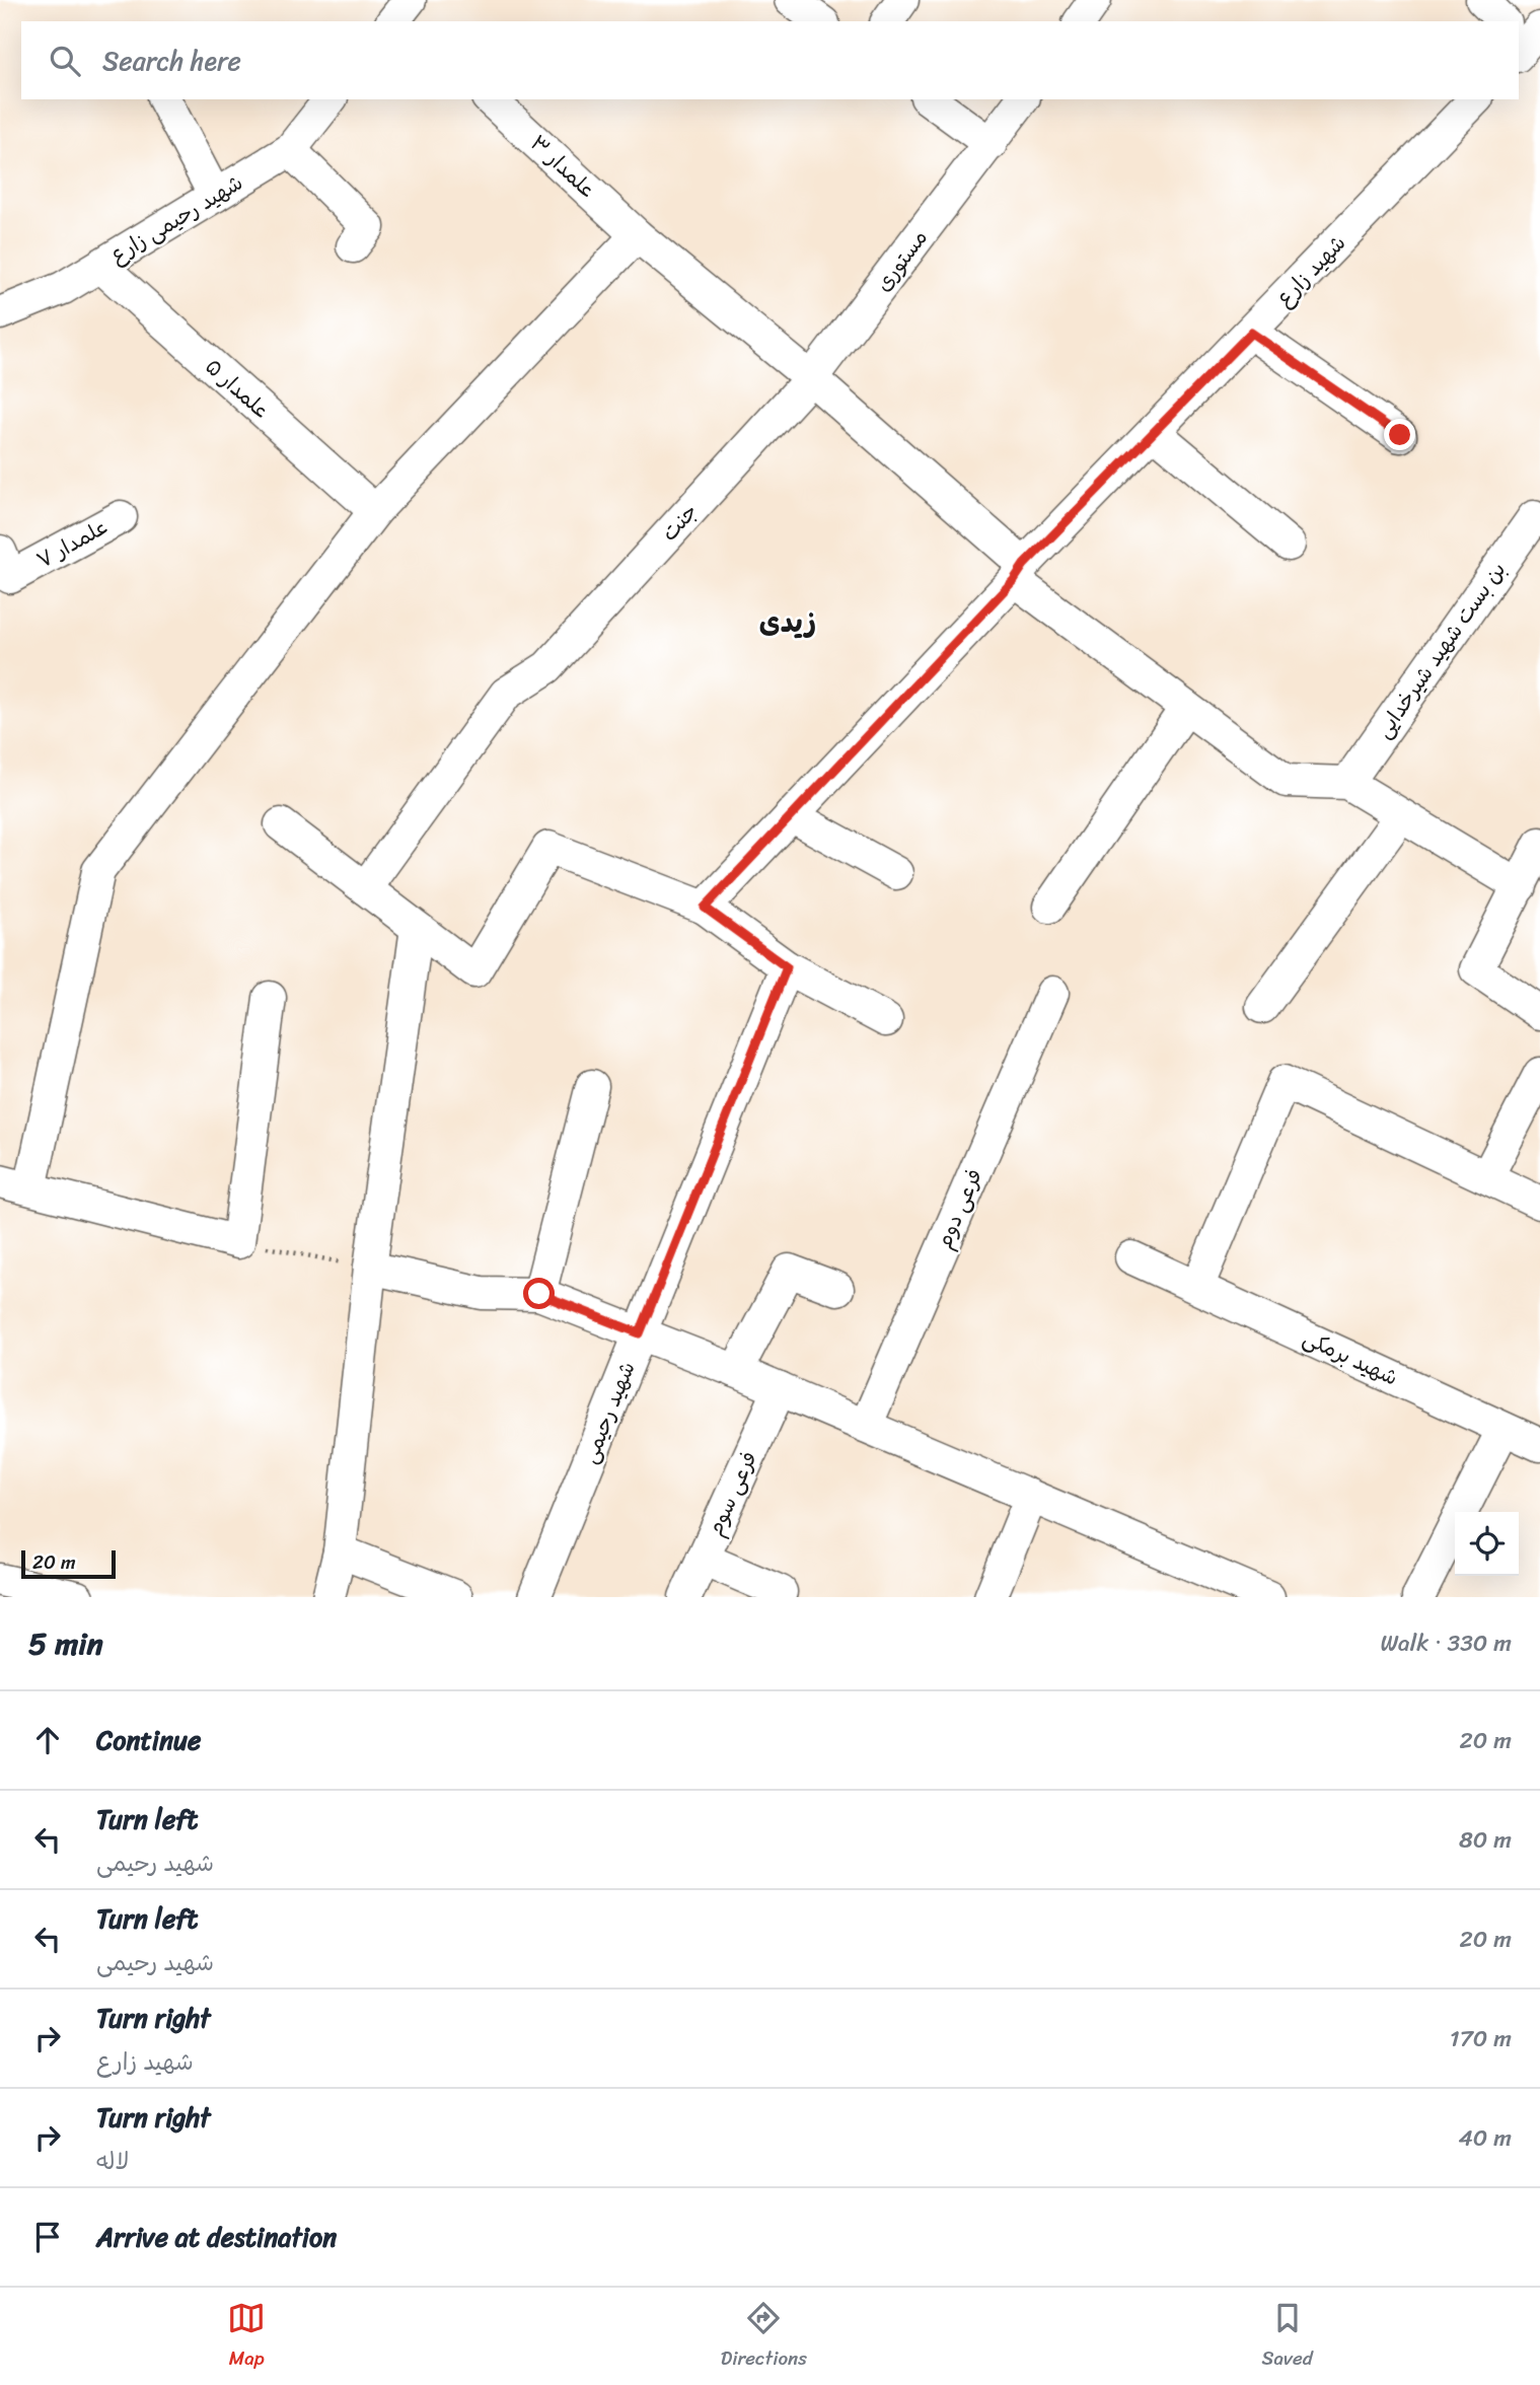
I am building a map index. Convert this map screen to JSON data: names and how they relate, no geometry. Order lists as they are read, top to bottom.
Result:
{
  "streets": {
    "street": [
      "علمدار ۳",
      "شهید رحیمی زارع",
      "مستوری",
      "شهید زارع",
      "علمدار ۵",
      "جنت",
      "علمدار ۷",
      "بن بست شهید شیرخدایی",
      "فرعی دوم",
      "شهید برمکی",
      "شهید رحیمی",
      "فرعی سوم"
    ]
  },
  "crossings": [
    ["علمدار ۳", "مستوری"],
    ["علمدار ۳", "شهید زارع"],
    ["علمدار ۳", "جنت"],
    ["علمدار ۳", "بن بست شهید شیرخدایی"],
    ["شهید رحیمی زارع", "علمدار ۵"],
    ["مستوری", "جنت"]
  ],
  "districts": ["زیدی"],
  "scale_bar": "20 m",
  "page": {
    "search": "Search here",
    "scale": "20 m",
    "heading": ["5 min", "Walk · 330 m"],
    "list": [
      ["Continue", "20 m"],
      ["Turn left", "شهید رحیمی", "80 m"],
      ["Turn left", "شهید رحیمی", "20 m"],
      ["Turn right", "شهید زارع", "170 m"],
      ["Turn right", "لاله", "40 m"],
      "Arrive at destination"
    ],
    "nav": ["Map", "Directions", "Saved"]
  }
}
